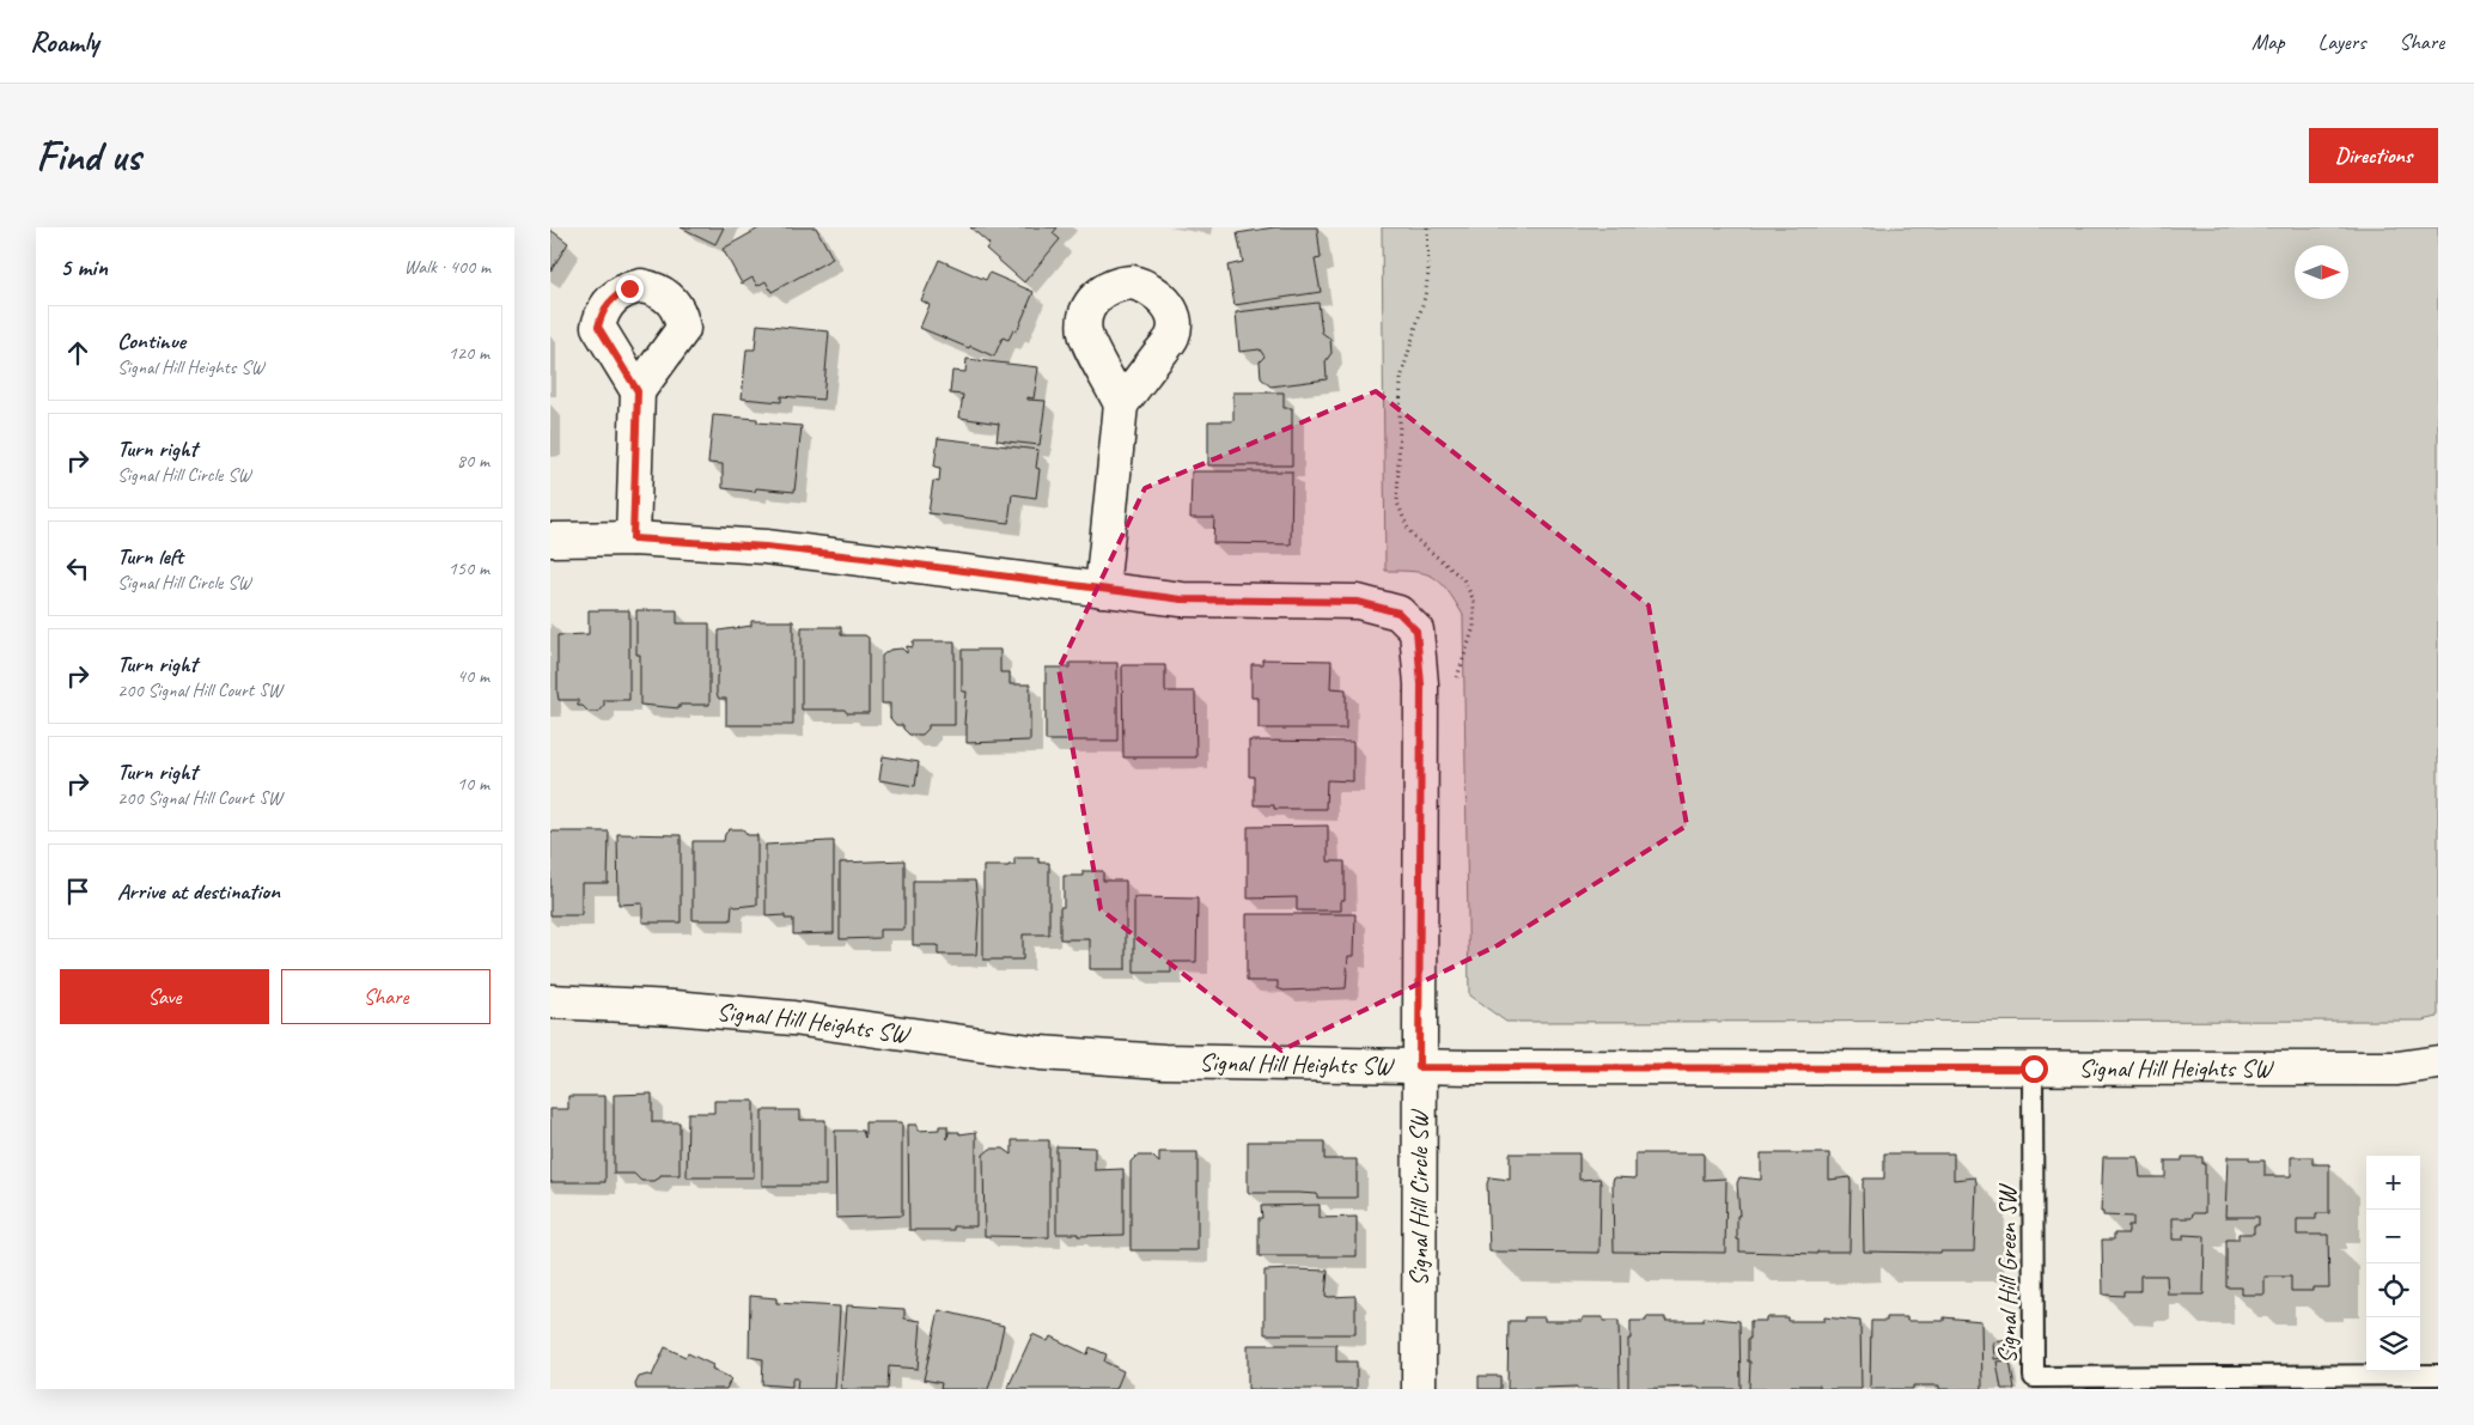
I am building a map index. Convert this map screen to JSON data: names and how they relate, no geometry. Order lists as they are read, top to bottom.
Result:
{
  "streets": {
    "street": ["Signal Hill Heights SW", "Signal Hill Circle SW"],
    "lane": ["Signal Hill Green SW"]
  },
  "crossings": [
    ["Signal Hill Heights SW", "Signal Hill Circle SW"],
    ["Signal Hill Heights SW", "Signal Hill Green SW"]
  ],
  "north": "right",
  "page": {
    "header": "Roamly",
    "nav": ["Map", "Layers", "Share"],
    "buttons": [
      "Directions",
      ["Save", "Share"]
    ],
    "title": "Find us",
    "heading": ["5 min", "Walk · 400 m"],
    "list": [
      ["Continue", "Signal Hill Heights SW", "120 m"],
      ["Turn right", "Signal Hill Circle SW", "80 m"],
      ["Turn left", "Signal Hill Circle SW", "150 m"],
      ["Turn right", "200 Signal Hill Court SW", "40 m"],
      ["Turn right", "200 Signal Hill Court SW", "10 m"],
      "Arrive at destination"
    ],
    "map_buttons": ["+", "−"]
  }
}
